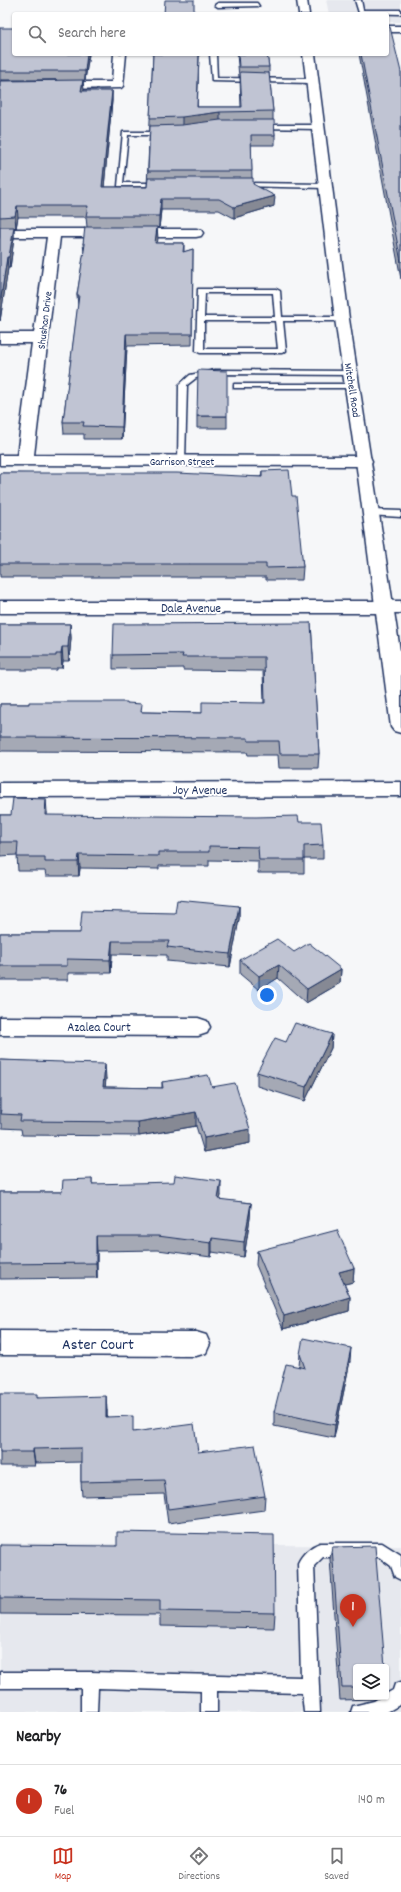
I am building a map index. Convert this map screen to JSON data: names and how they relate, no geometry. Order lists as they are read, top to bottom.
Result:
{
  "streets": {
    "street": [
      "Shushan Drive",
      "Mitchell Road",
      "Garrison Street",
      "Dale Avenue",
      "Joy Avenue",
      "Azalea Court",
      "Aster Court"
    ]
  },
  "crossings": [
    ["Shushan Drive", "Garrison Street"],
    ["Mitchell Road", "Garrison Street"],
    ["Mitchell Road", "Dale Avenue"]
  ],
  "page": {
    "search": "Search here",
    "pins": "1",
    "heading": "Nearby",
    "list": [
      {
        "mark": "1",
        "name": "76",
        "note": "Fuel",
        "value": "140 m"
      }
    ],
    "nav": ["Map", "Directions", "Saved"]
  }
}
